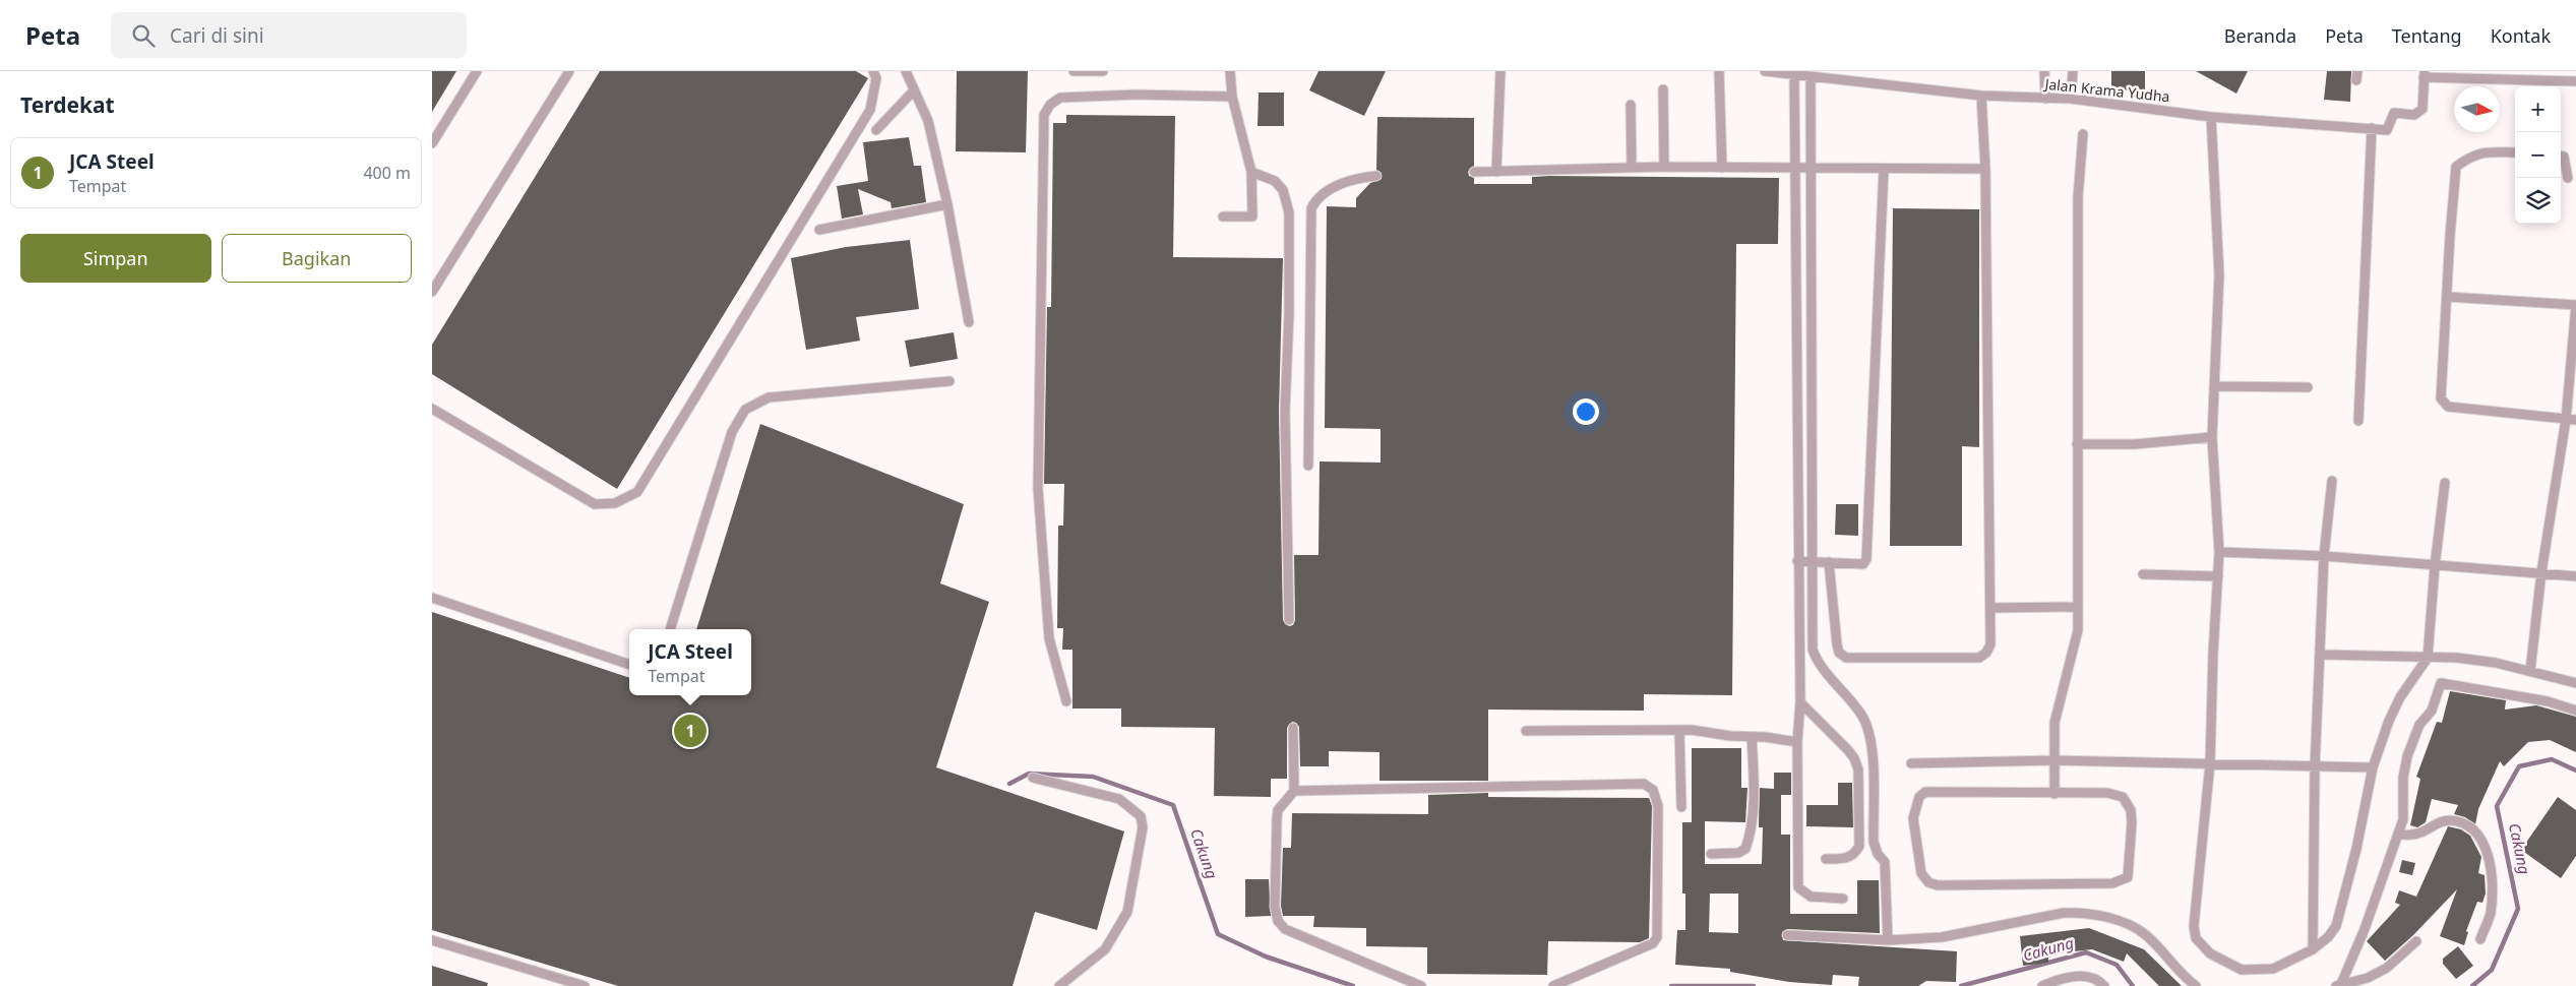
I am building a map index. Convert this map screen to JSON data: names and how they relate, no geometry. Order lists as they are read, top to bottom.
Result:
{
  "streets": {
    "lane": ["Jalan Krama Yudha"]
  },
  "water": ["Cakung"],
  "north": "right",
  "page": {
    "header": "Peta",
    "search": "Cari di sini",
    "nav": [
      "Beranda",
      "Peta",
      "Tentang",
      "Kontak"
    ],
    "heading": "Terdekat",
    "map_buttons": ["+", "−"],
    "list": [
      {
        "mark": "1",
        "name": "JCA Steel",
        "note": "Tempat",
        "value": "400 m"
      }
    ],
    "buttons": ["Simpan", "Bagikan"],
    "popup": ["JCA Steel", "Tempat"],
    "pins": "1"
  }
}
